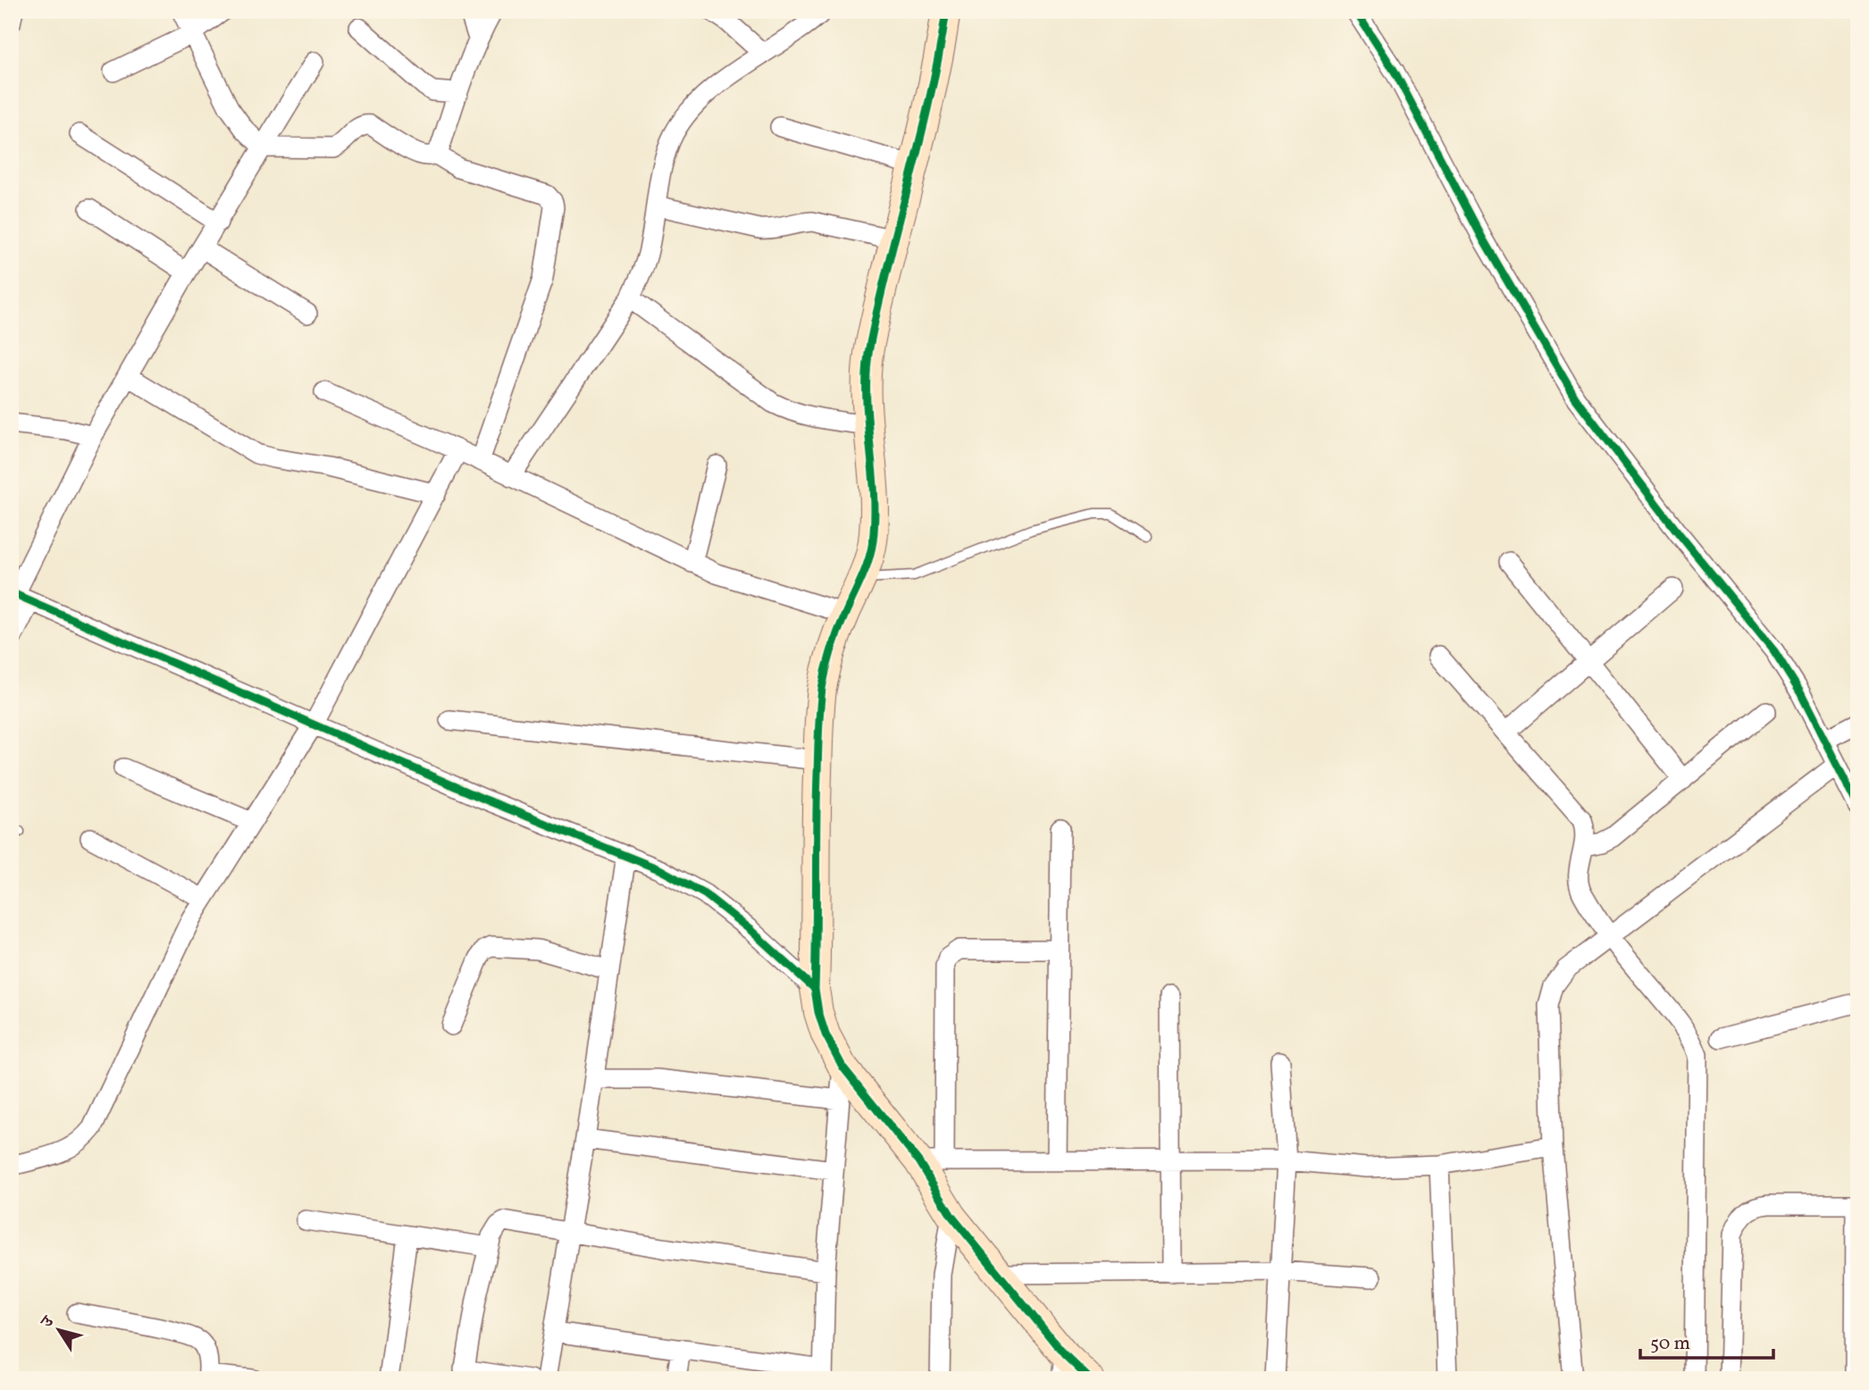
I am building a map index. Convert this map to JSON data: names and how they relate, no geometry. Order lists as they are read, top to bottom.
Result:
{
  "scale_bar": "50 m",
  "north": "top left"
}
